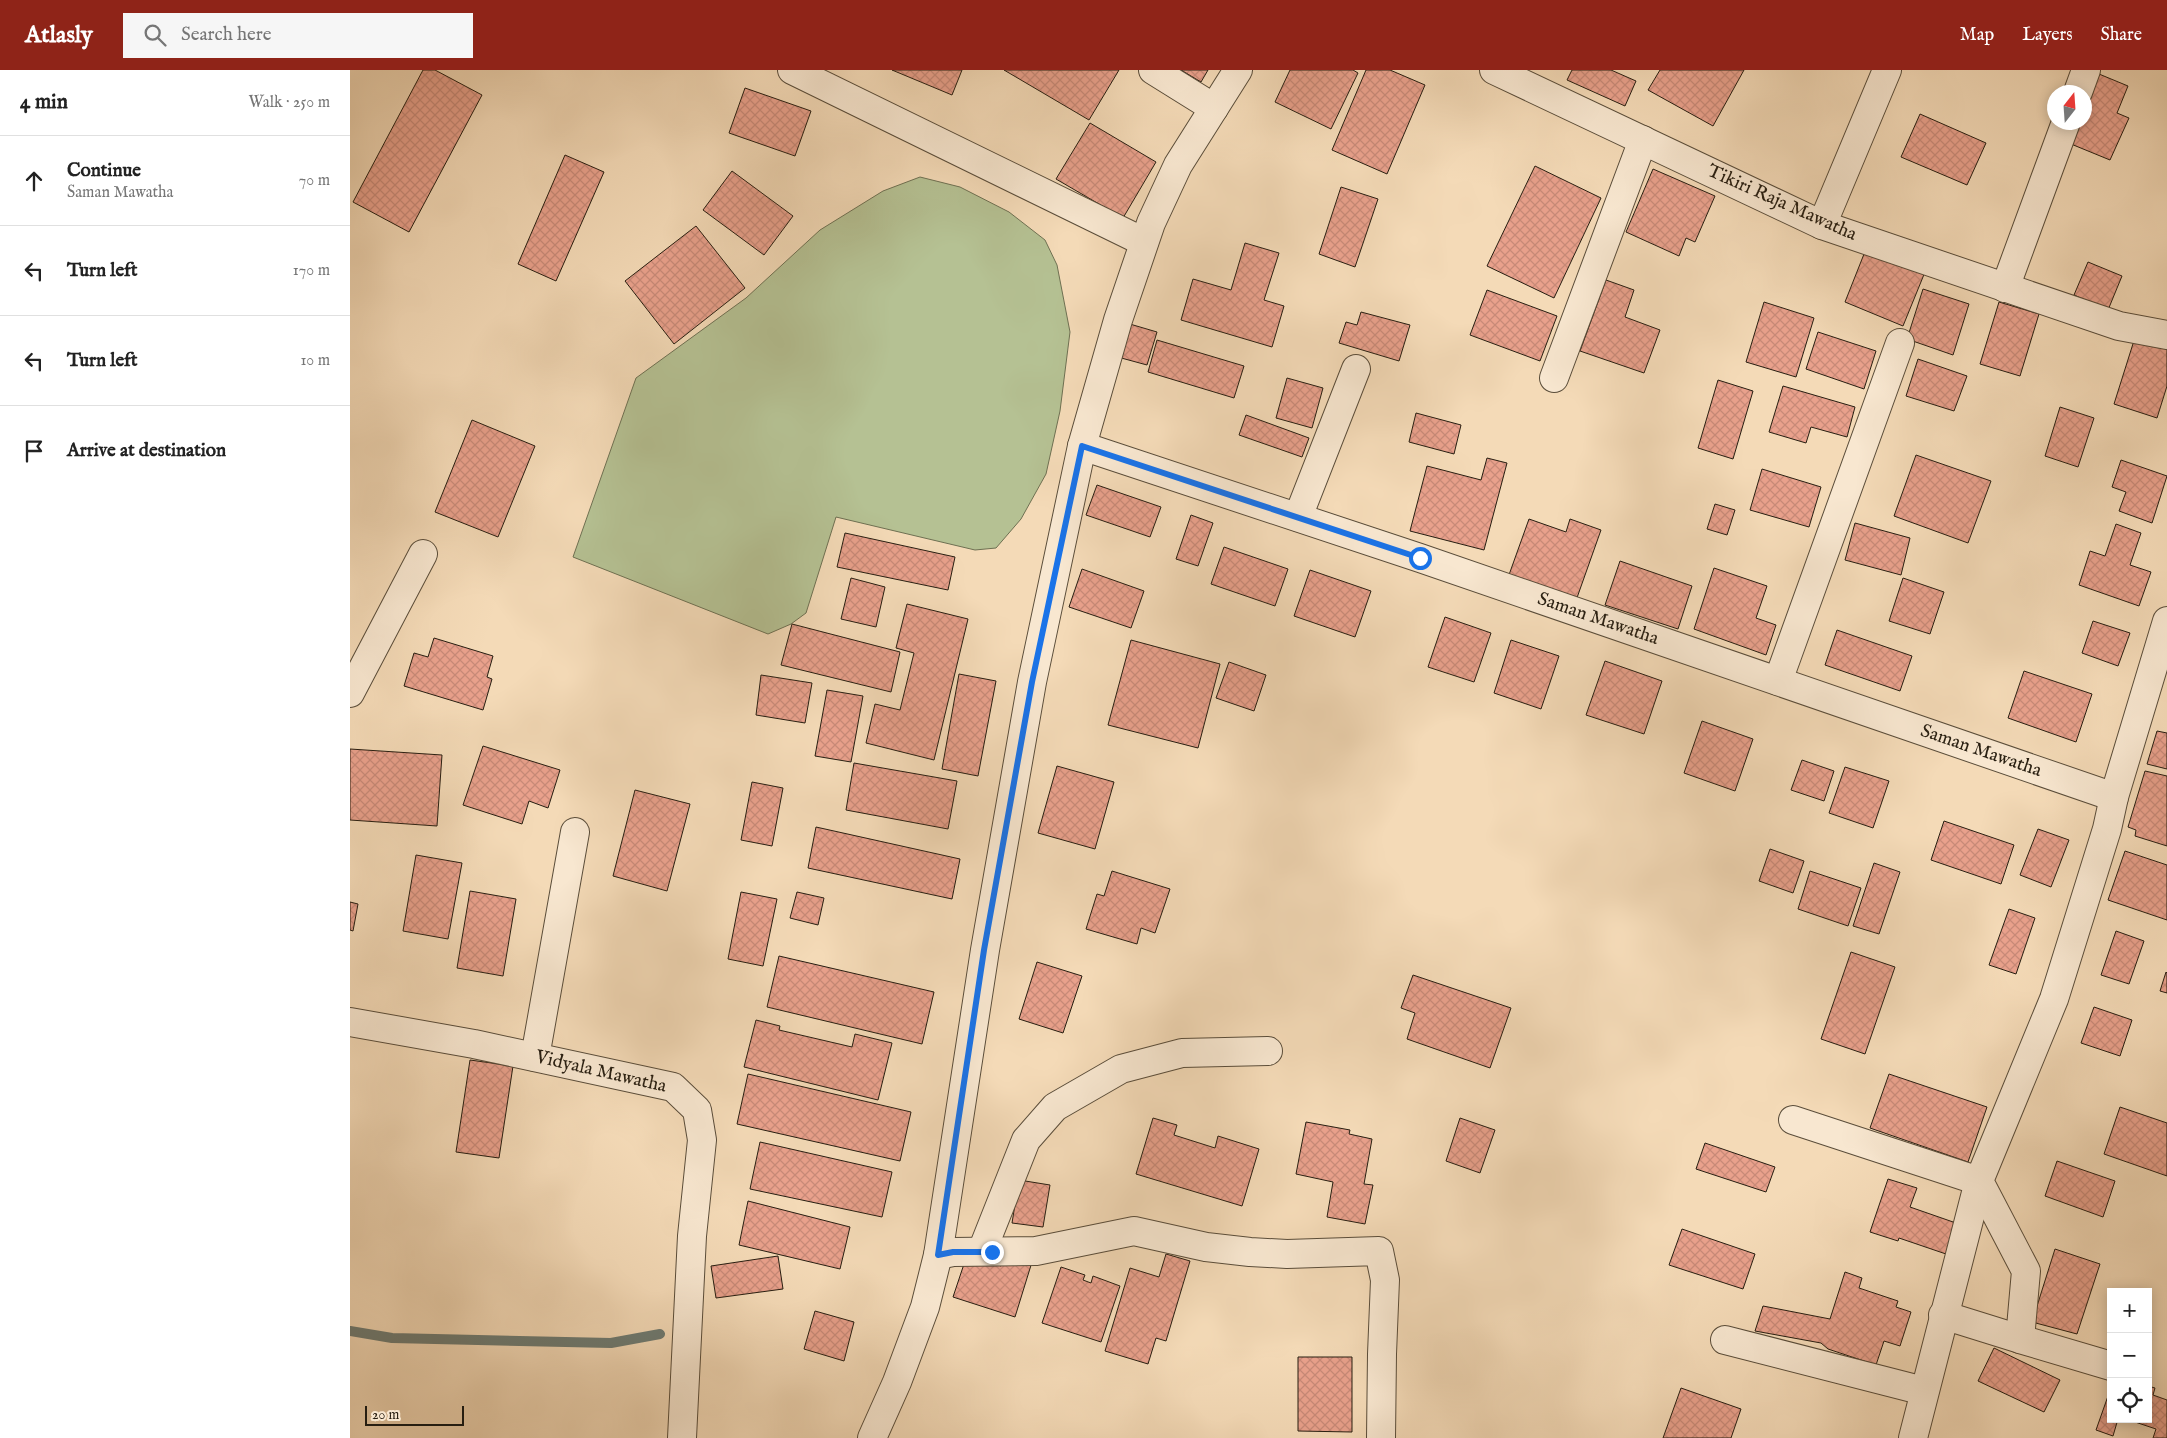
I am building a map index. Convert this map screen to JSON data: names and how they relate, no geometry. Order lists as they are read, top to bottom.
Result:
{
  "streets": {
    "street": ["Tikiri Raja Mawatha", "Saman Mawatha", "Vidyala Mawatha"]
  },
  "scale_bar": "20 m",
  "north": "top",
  "page": {
    "header": "Atlasly",
    "search": "Search here",
    "nav": ["Map", "Layers", "Share"],
    "heading": ["4 min", "Walk · 250 m"],
    "list": [
      ["Continue", "Saman Mawatha", "70 m"],
      ["Turn left", "170 m"],
      ["Turn left", "10 m"],
      "Arrive at destination"
    ],
    "map_buttons": ["+", "−"],
    "scale": "20 m"
  }
}
